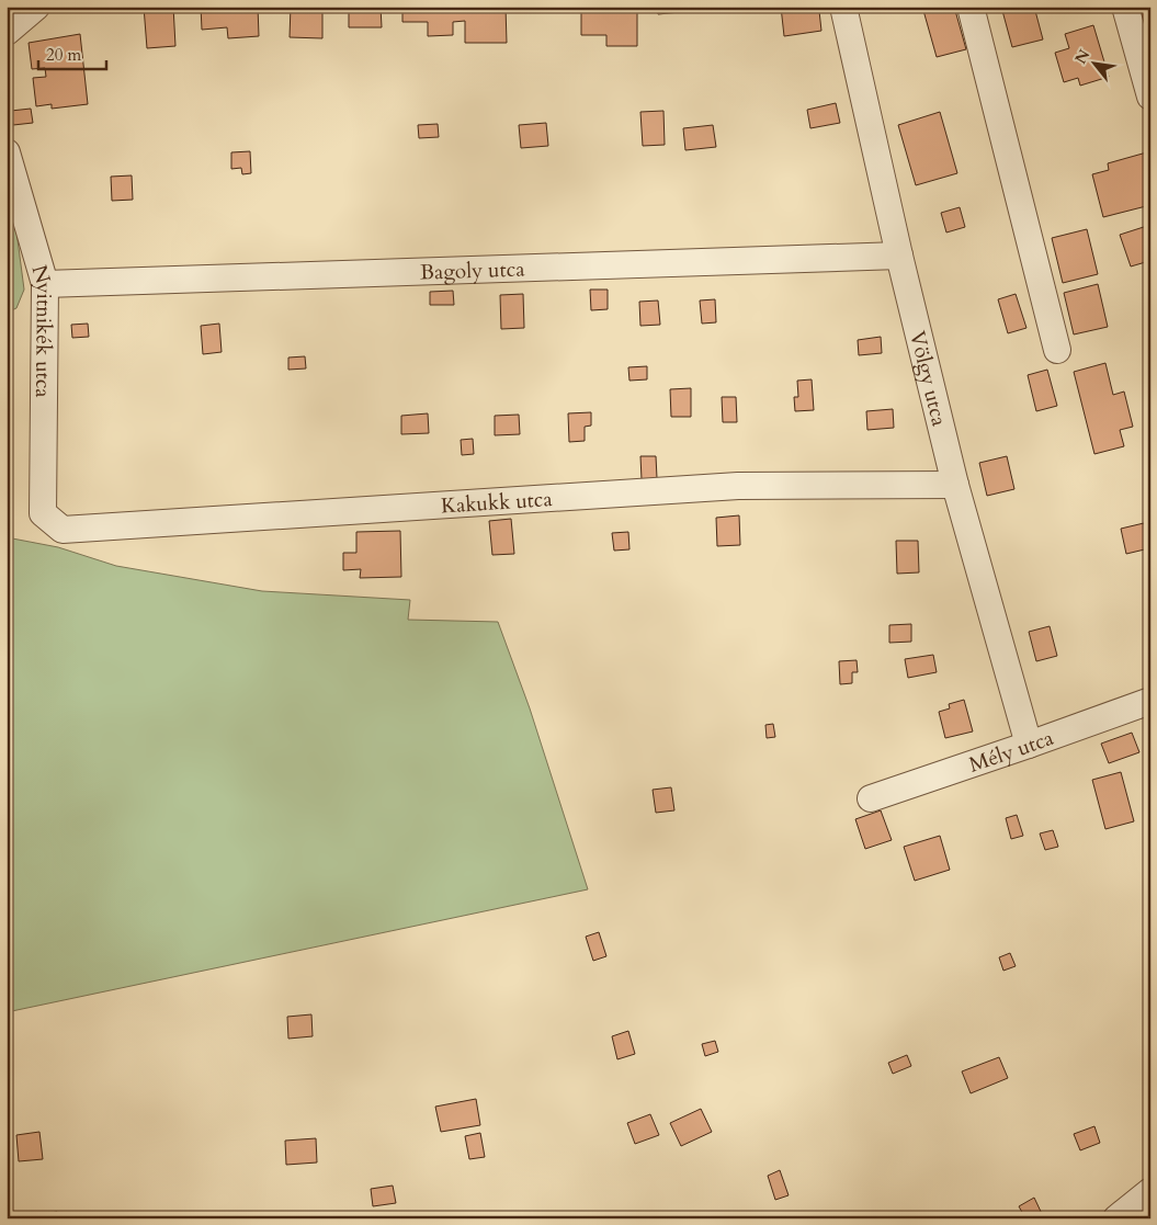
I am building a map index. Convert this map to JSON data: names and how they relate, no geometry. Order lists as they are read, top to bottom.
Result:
{
  "streets": {
    "street": [
      "Bagoly utca",
      "Nyitnikék utca",
      "Völgy utca",
      "Kakukk utca",
      "Mély utca"
    ]
  },
  "crossings": [
    ["Bagoly utca", "Nyitnikék utca"],
    ["Bagoly utca", "Völgy utca"],
    ["Nyitnikék utca", "Kakukk utca"],
    ["Völgy utca", "Kakukk utca"],
    ["Völgy utca", "Mély utca"]
  ],
  "scale_bar": "20 m",
  "north": "top left"
}
